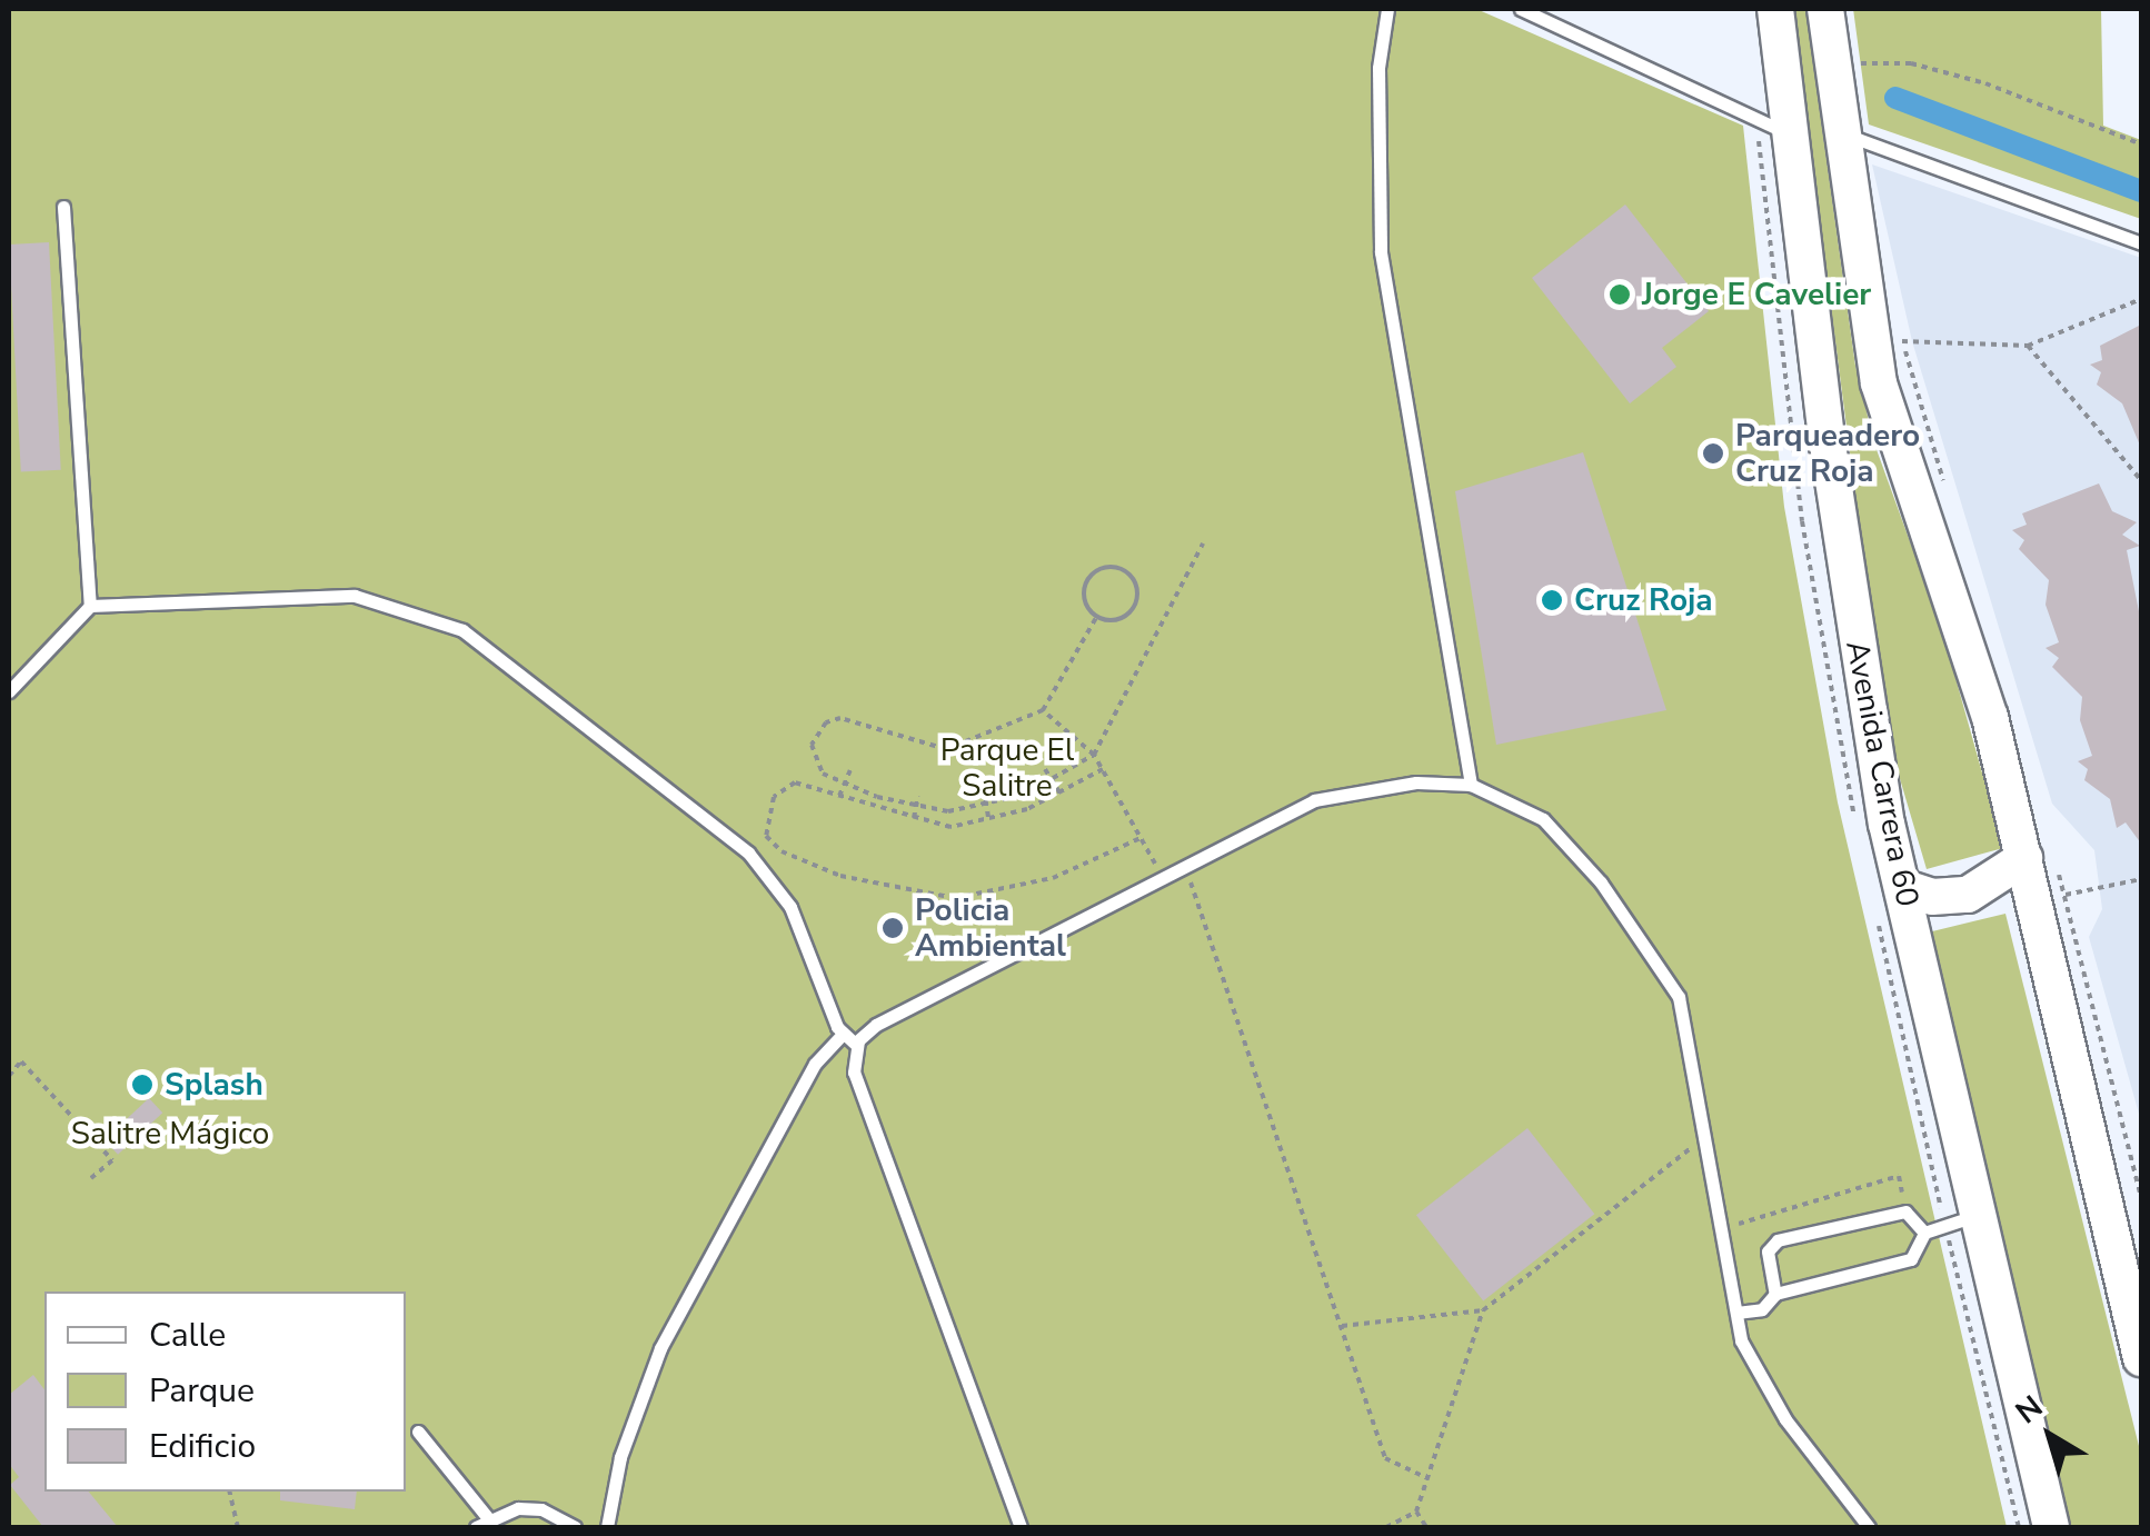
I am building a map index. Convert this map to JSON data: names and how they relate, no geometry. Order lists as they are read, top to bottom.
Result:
{
  "streets": {
    "main road": ["Avenida Carrera 60"]
  },
  "parks": ["Parque El Salitre", "Salitre Mágico"],
  "places": [
    "Jorge E Cavelier",
    "Parqueadero Cruz Roja",
    "Cruz Roja",
    "Policia Ambiental",
    "Splash"
  ],
  "legend": ["Calle", "Parque", "Edificio"],
  "north": "top left"
}
